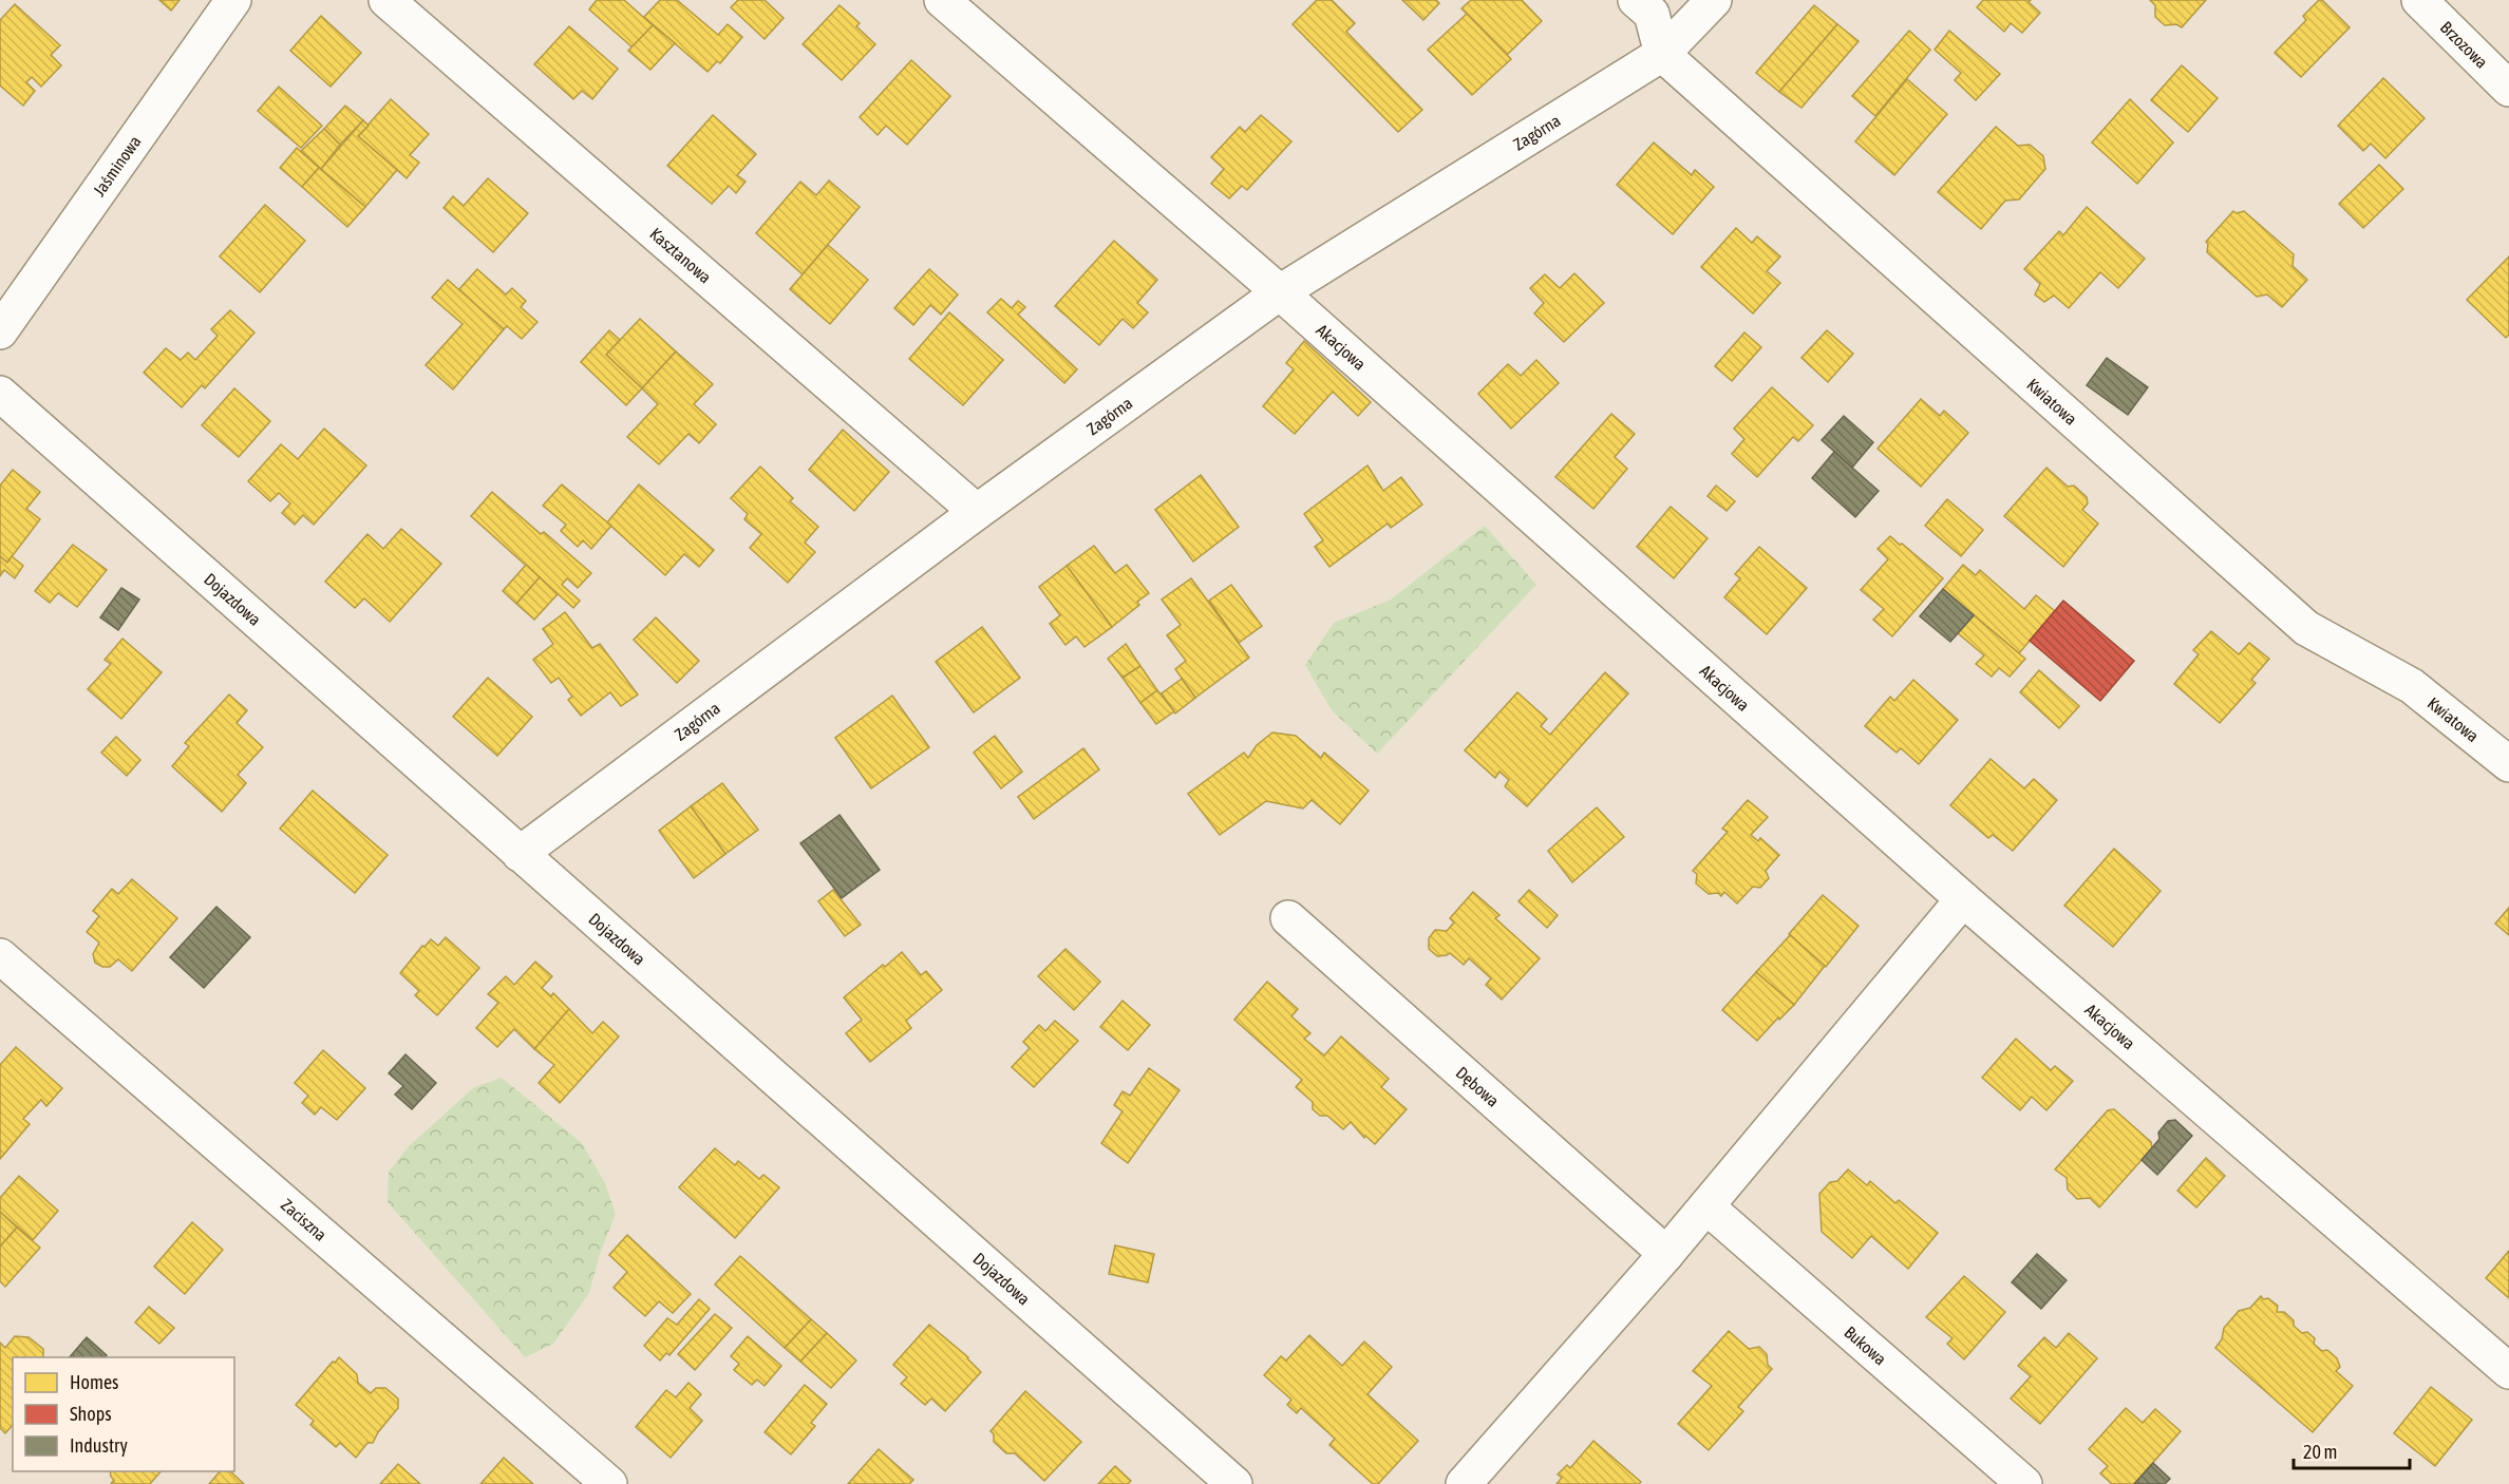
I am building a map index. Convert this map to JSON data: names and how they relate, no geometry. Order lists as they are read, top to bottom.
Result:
{
  "streets": {
    "street": [
      "Brzozowa",
      "Zagórna",
      "Jaśminowa",
      "Kasztanowa",
      "Akacjowa",
      "Kwiatowa",
      "Dojazdowa",
      "Dębowa",
      "Zaciszna",
      "Bukowa"
    ]
  },
  "crossings": [
    ["Zagórna", "Kasztanowa"],
    ["Zagórna", "Akacjowa"],
    ["Zagórna", "Kwiatowa"],
    ["Zagórna", "Dojazdowa"]
  ],
  "legend": ["Homes", "Shops", "Industry"],
  "scale_bar": "20 m"
}
